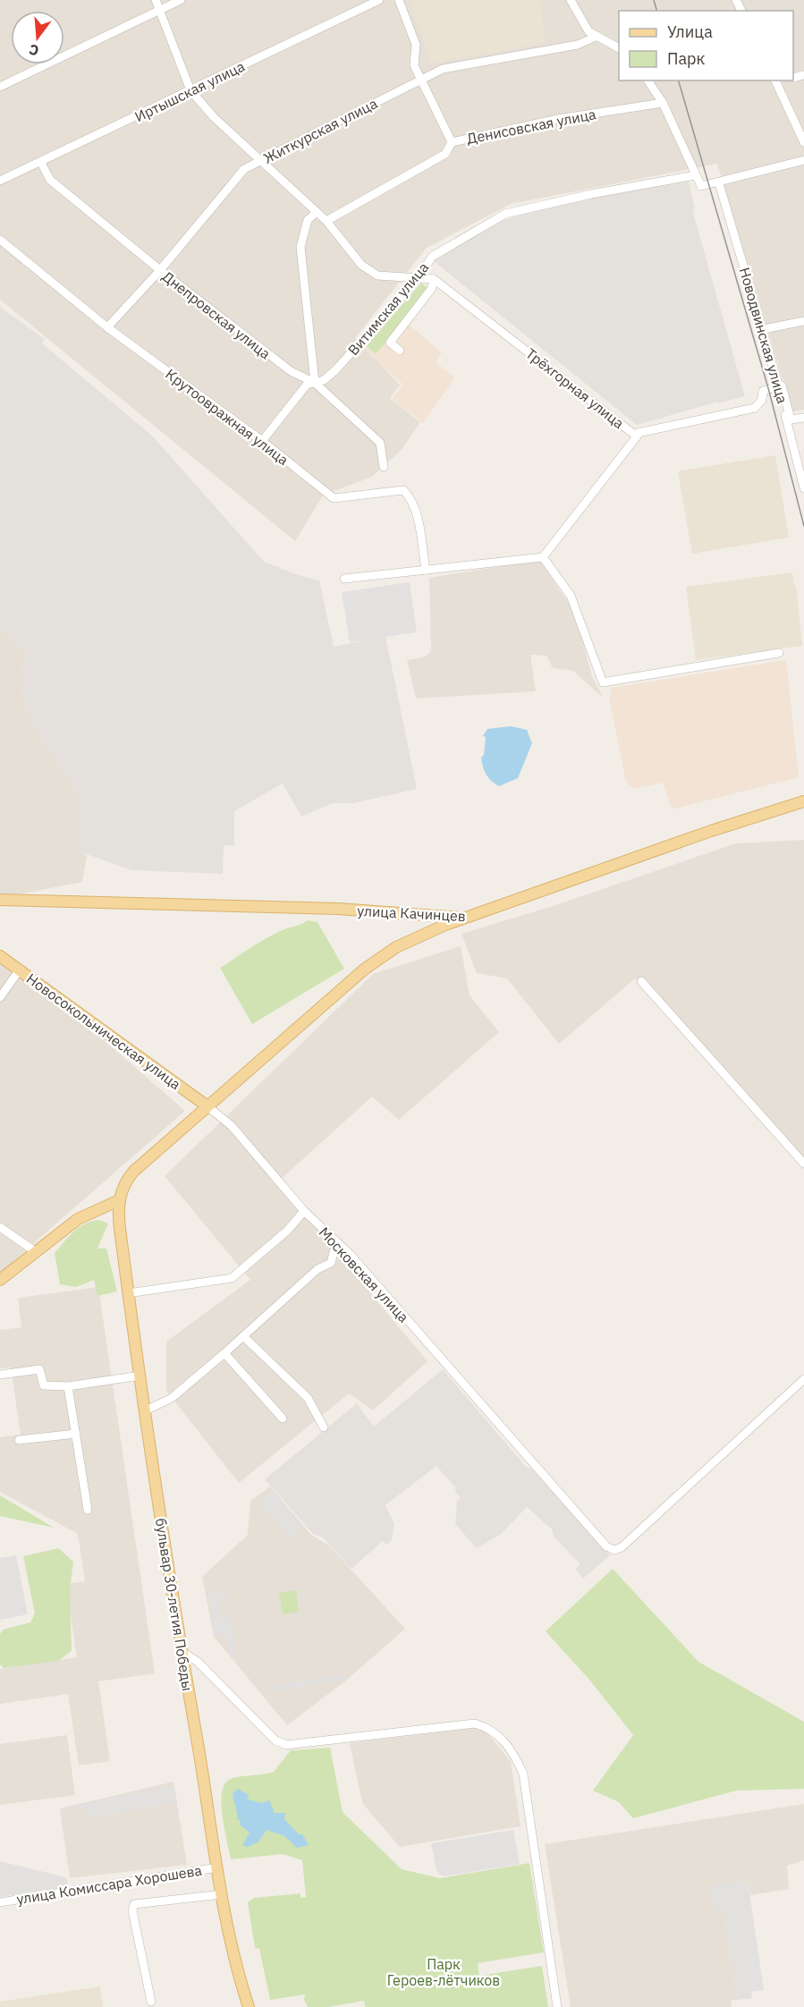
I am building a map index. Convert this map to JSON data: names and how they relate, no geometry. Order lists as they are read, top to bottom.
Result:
{
  "streets": {
    "main road": ["улица Качинцев", "Новосокольническая улица", "бульвар 30-летия Победы"],
    "street": [
      "Иртышская улица",
      "Денисовская улица",
      "Житкурская улица",
      "Витимская улица",
      "Днепровская улица",
      "Новодвинская улица",
      "Трёхгорная улица",
      "Крутоовражная улица",
      "Московская улица",
      "улица Комиссара Хорошева"
    ]
  },
  "crossings": [
    ["Иртышская улица", "Днепровская улица"],
    ["Житкурская улица", "Днепровская улица"],
    ["Житкурская улица", "Крутоовражная улица"],
    ["Витимская улица", "Днепровская улица"],
    ["Витимская улица", "Крутоовражная улица"],
    ["Новодвинская улица", "Трёхгорная улица"],
    ["Новосокольническая улица", "Московская улица"],
    ["бульвар 30-летия Победы", "улица Комиссара Хорошева"]
  ],
  "parks": ["Парк Героев-лётчиков"],
  "legend": ["Улица", "Парк"],
  "north": "bottom"
}
